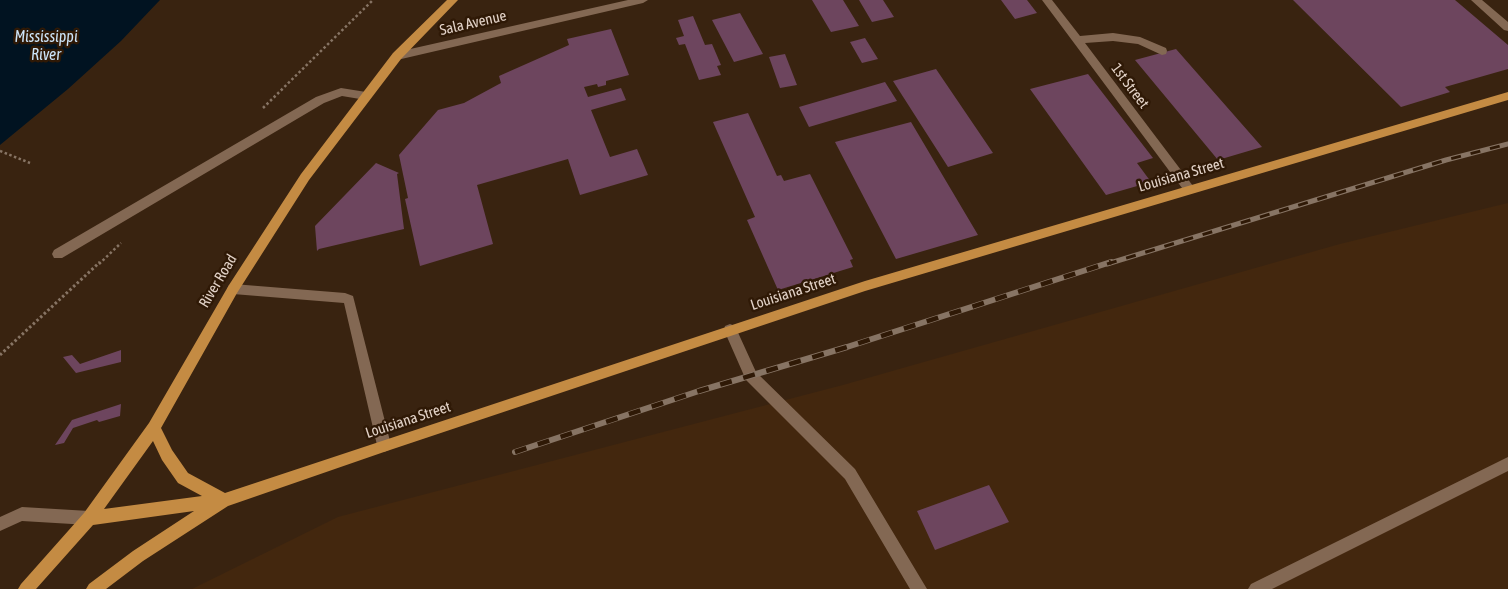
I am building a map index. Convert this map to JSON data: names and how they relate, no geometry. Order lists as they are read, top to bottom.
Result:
{
  "streets": {
    "main road": ["Louisiana Street", "River Road"],
    "street": ["Sala Avenue", "1st Street"]
  },
  "crossings": [
    ["Sala Avenue", "River Road"],
    ["1st Street", "Louisiana Street"],
    ["Louisiana Street", "River Road"]
  ],
  "water": ["Mississippi River"]
}
